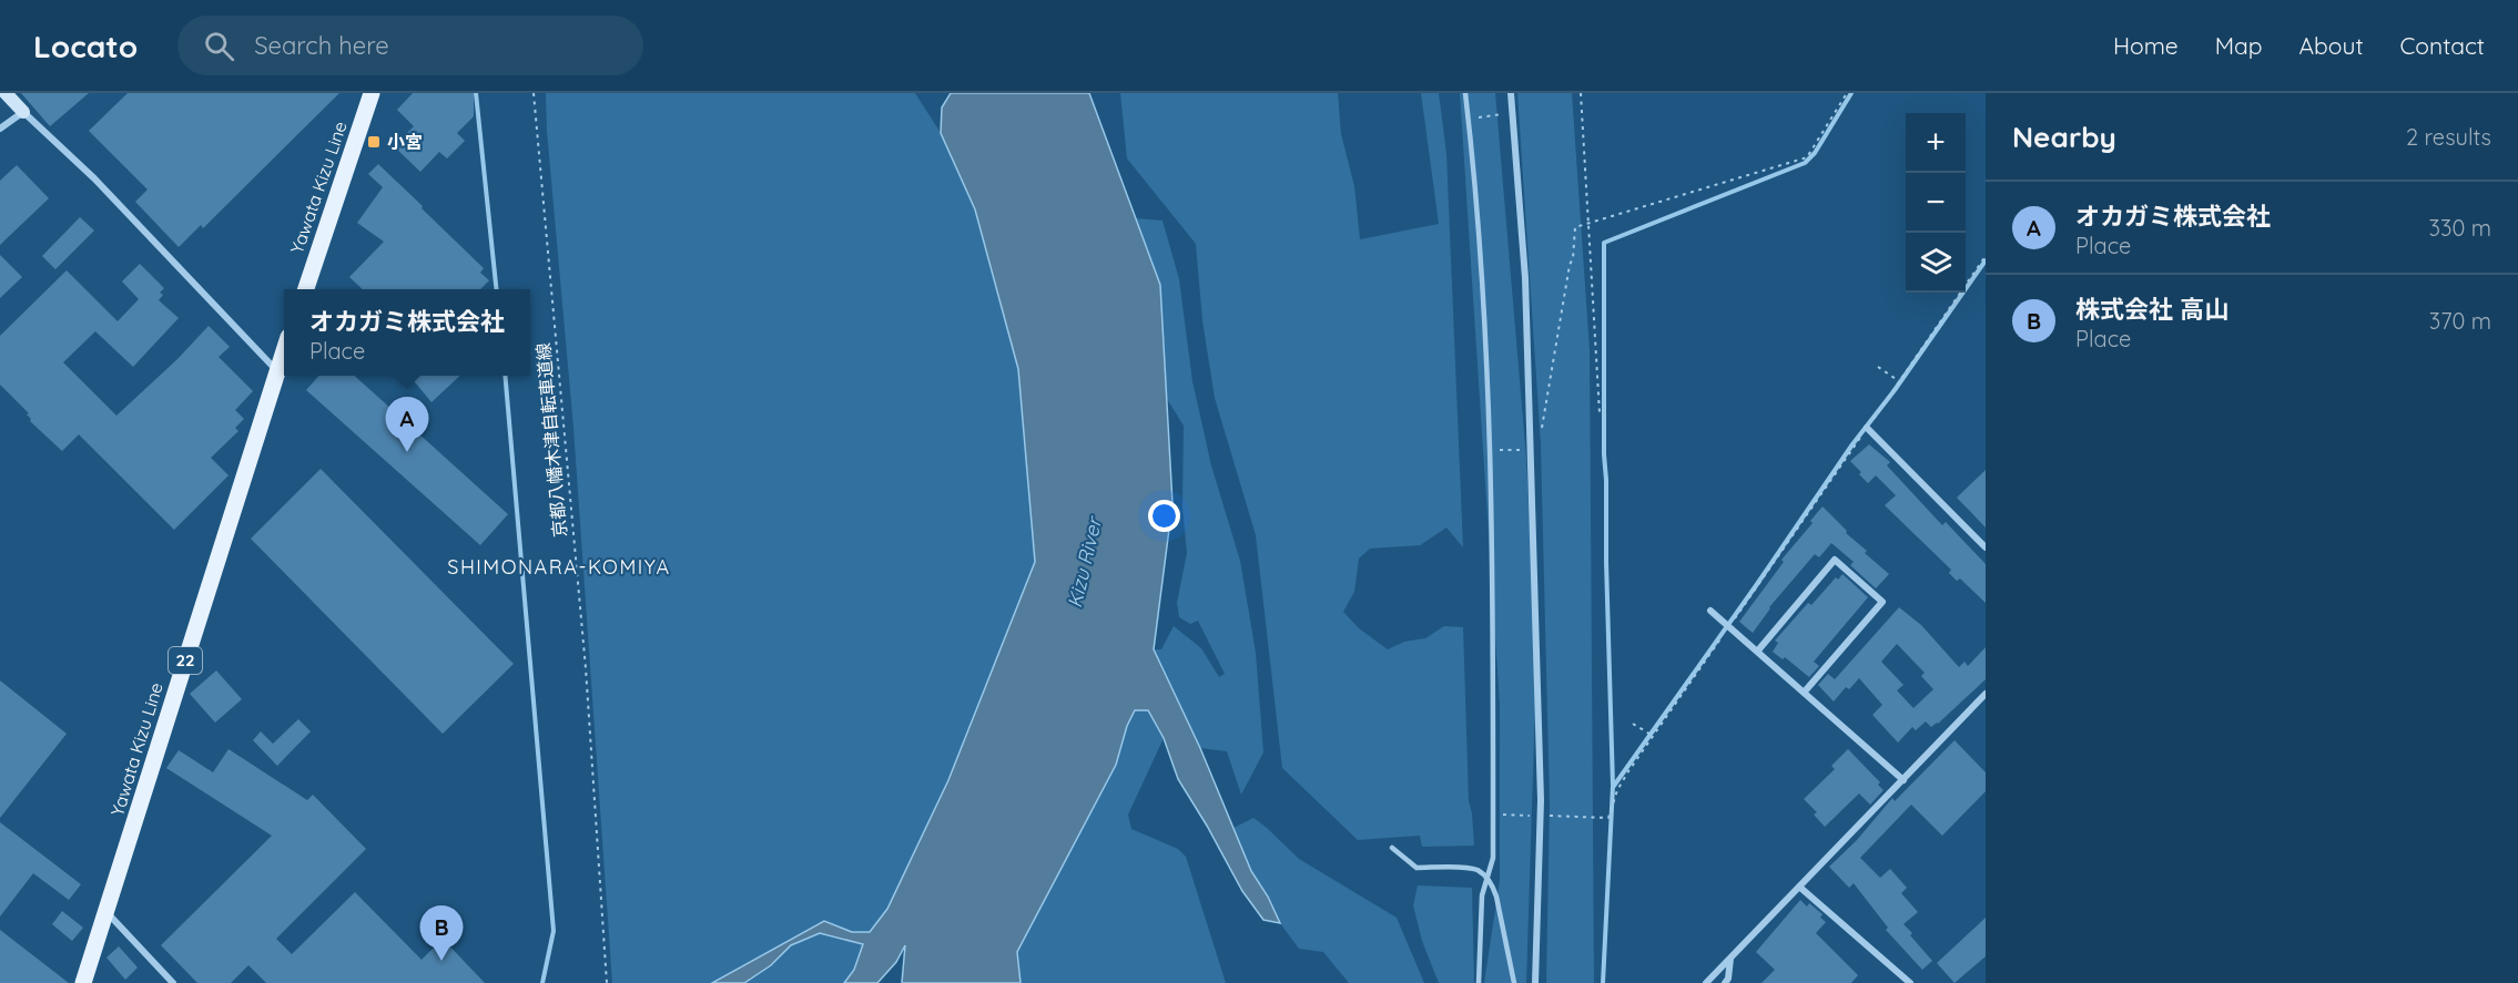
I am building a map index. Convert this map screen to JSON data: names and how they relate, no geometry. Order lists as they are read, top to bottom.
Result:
{
  "streets": {
    "main road": ["Yawata Kizu Line", "22"],
    "path": ["京都八幡木津自転車道線"]
  },
  "districts": ["SHIMONARA-KOMIYA"],
  "water": ["Kizu River"],
  "places": {
    "transit": ["小宮"]
  },
  "page": {
    "header": "Locato",
    "search": "Search here",
    "nav": [
      "Home",
      "Map",
      "About",
      "Contact"
    ],
    "heading": ["Nearby", "2 results"],
    "map_buttons": ["+", "−"],
    "list": [
      {
        "mark": "A",
        "name": "オカガミ株式会社",
        "note": "Place",
        "value": "330 m"
      },
      {
        "mark": "B",
        "name": "株式会社 高山",
        "note": "Place",
        "value": "370 m"
      }
    ],
    "popup": ["オカガミ株式会社", "Place"],
    "pins": ["A", "B"]
  }
}
